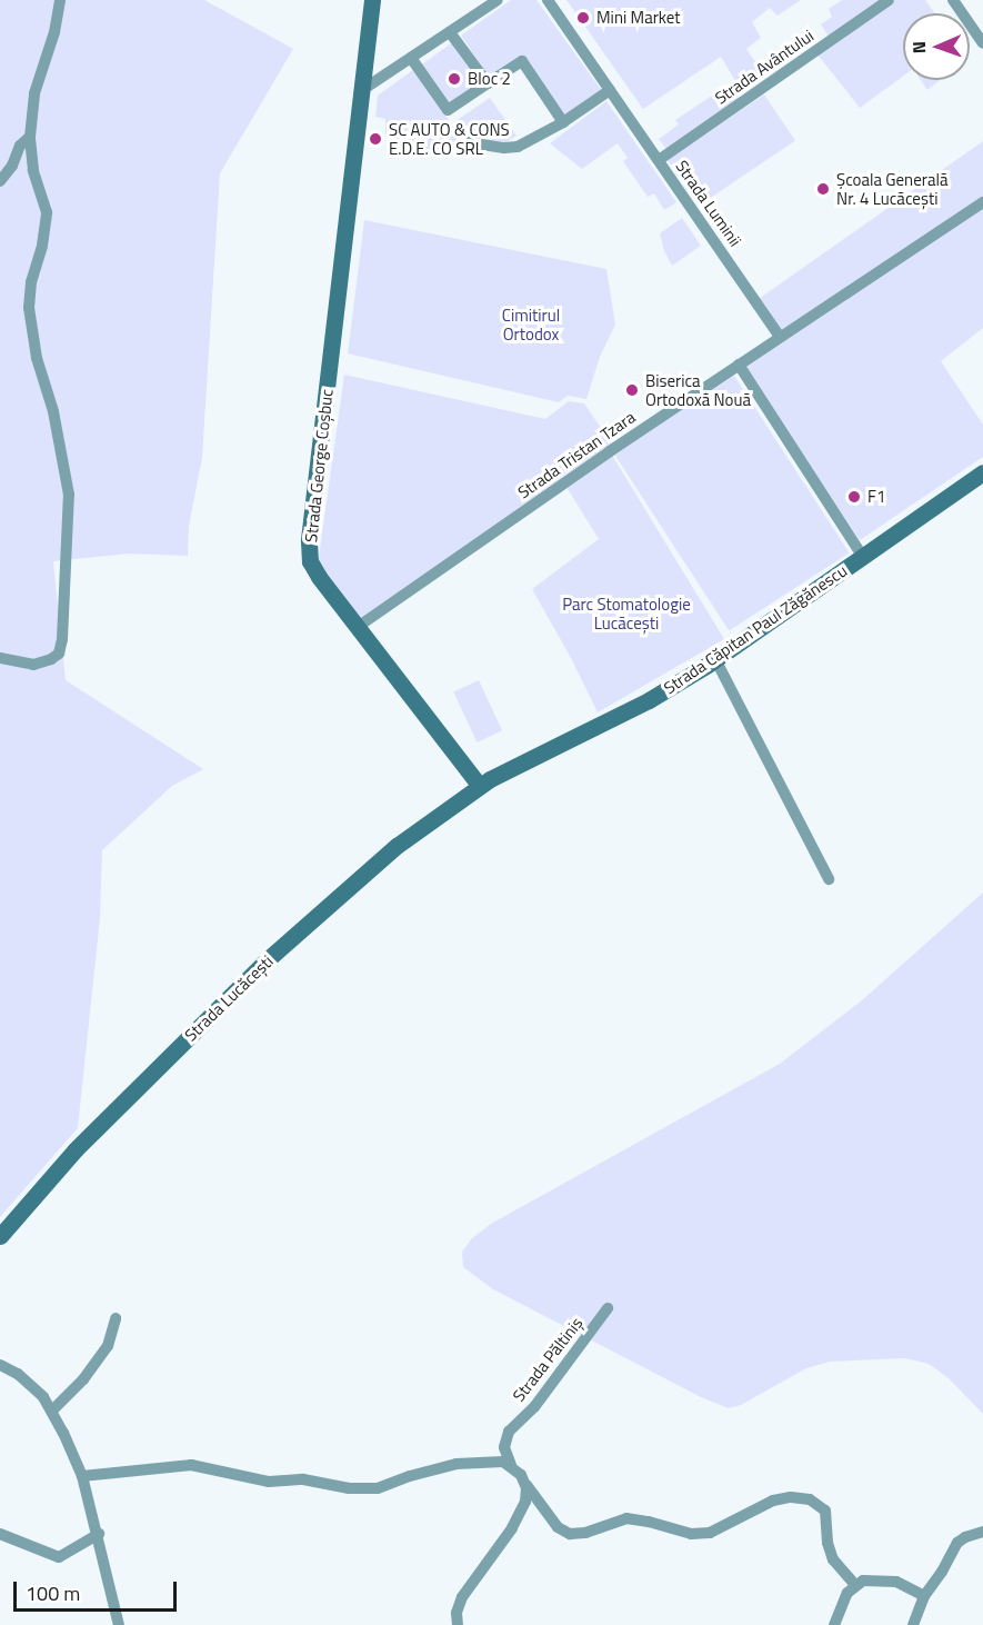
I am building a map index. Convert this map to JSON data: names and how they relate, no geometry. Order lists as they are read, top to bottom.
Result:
{
  "streets": {
    "main road": ["Strada George Coșbuc", "Strada Căpitan Paul Zăgănescu", "Strada Lucăcești"],
    "street": [
      "Strada Avântului",
      "Strada Luminii",
      "Strada Tristan Tzara",
      "Strada Păltiniș"
    ]
  },
  "crossings": [
    ["Strada Avântului", "Strada Luminii"],
    ["Strada Luminii", "Strada Tristan Tzara"],
    ["Strada Tristan Tzara", "Strada George Coșbuc"],
    ["Strada George Coșbuc", "Strada Căpitan Paul Zăgănescu"],
    ["Strada George Coșbuc", "Strada Lucăcești"],
    ["Strada Căpitan Paul Zăgănescu", "Strada Lucăcești"]
  ],
  "parks": ["Cimitirul Ortodox", "Parc Stomatologie Lucăcești"],
  "places": [
    "Mini Market",
    "Bloc 2",
    "SC AUTO & CONS E.D.E. CO SRL",
    "Școala Generală Nr. 4 Lucăcești",
    "Biserica Ortodoxă Nouă",
    "F1"
  ],
  "scale_bar": "100 m",
  "north": "left"
}
